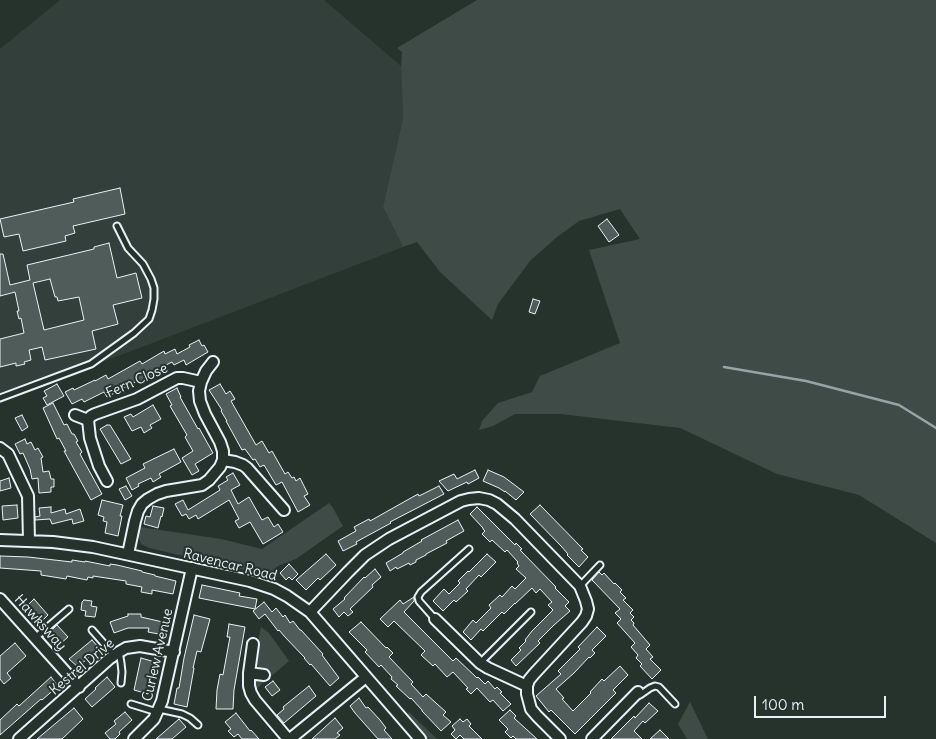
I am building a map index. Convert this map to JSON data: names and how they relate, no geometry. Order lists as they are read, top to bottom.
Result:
{
  "streets": {
    "street": [
      "Fern Close",
      "Ravencar Road",
      "Hawksway",
      "Curlew Avenue",
      "Kestrel Drive"
    ]
  },
  "crossings": [
    ["Ravencar Road", "Curlew Avenue"],
    ["Hawksway", "Kestrel Drive"],
    ["Curlew Avenue", "Kestrel Drive"]
  ],
  "scale_bar": "100 m"
}
